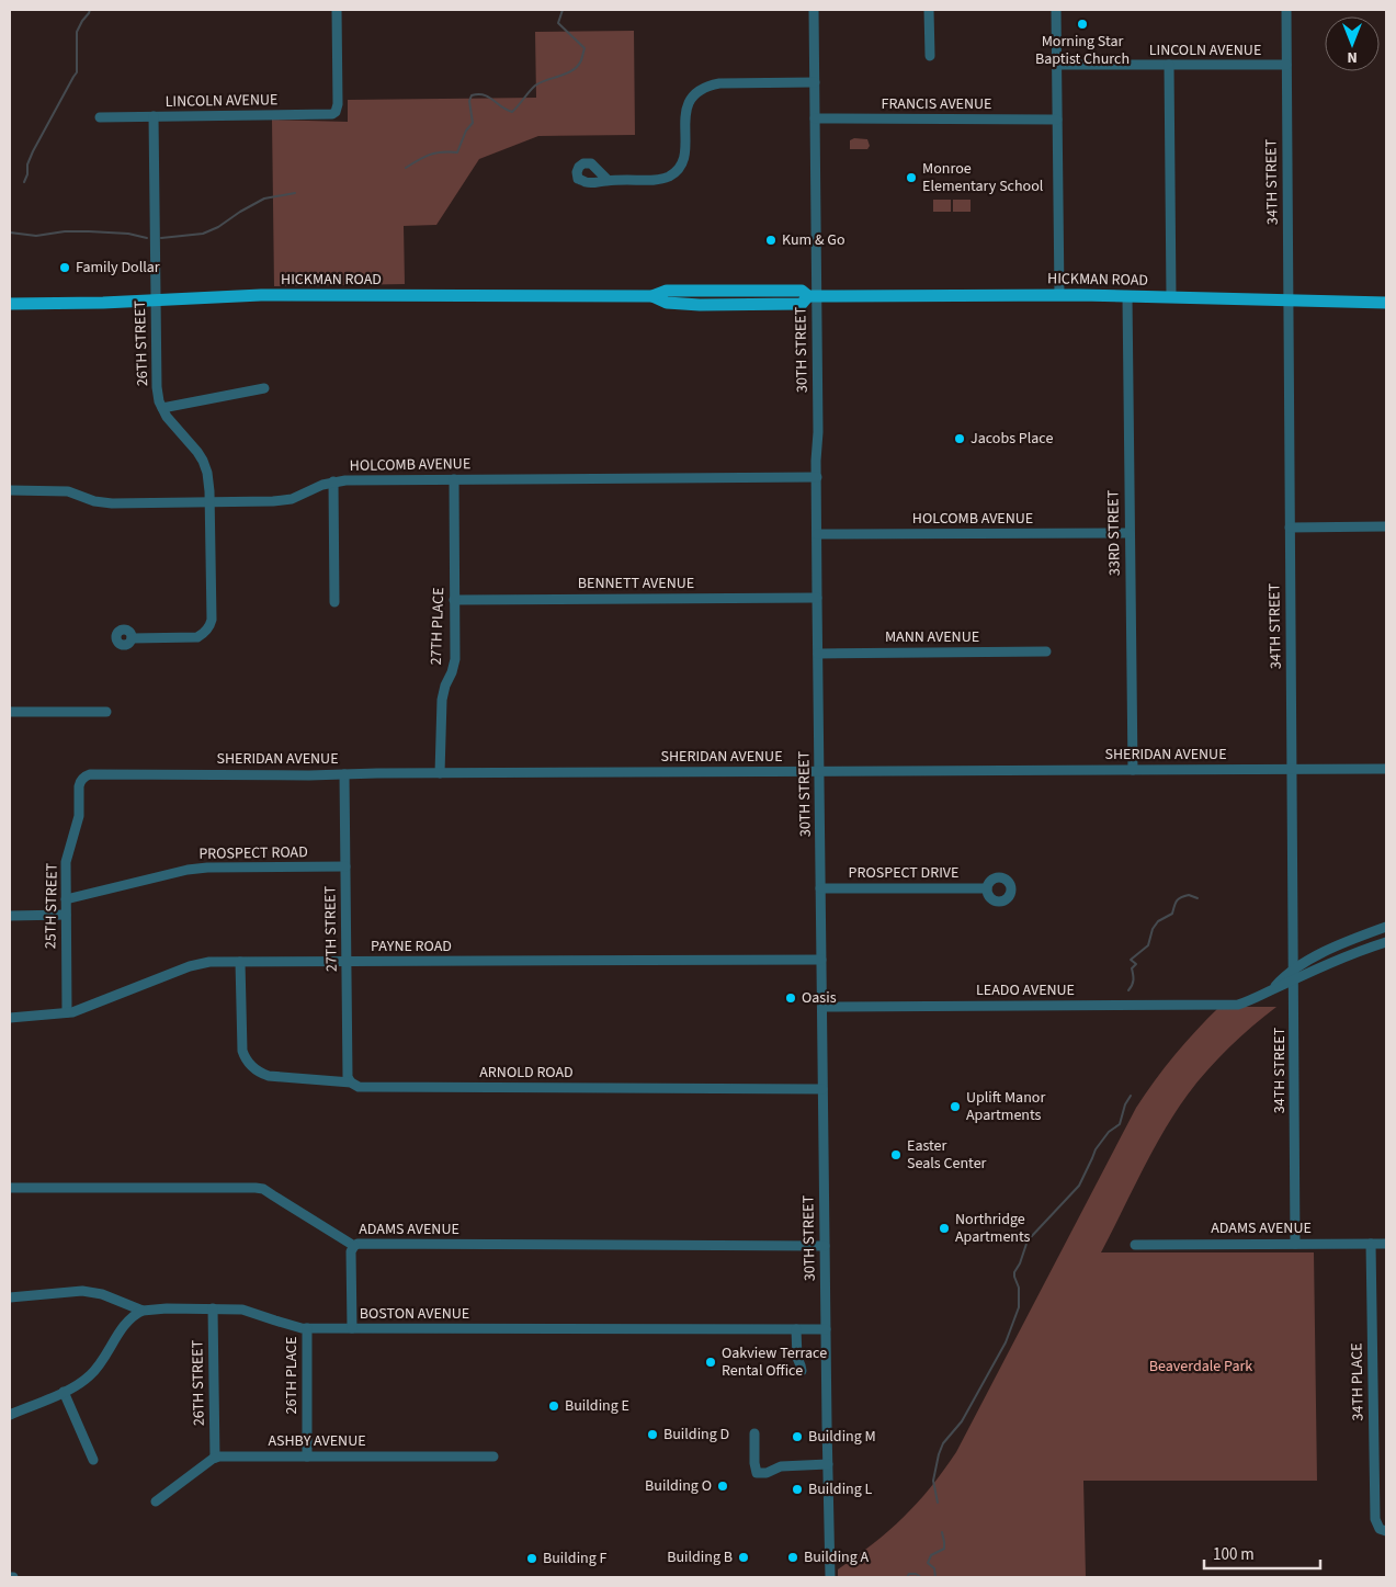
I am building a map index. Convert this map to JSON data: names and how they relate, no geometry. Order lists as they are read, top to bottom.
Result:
{
  "streets": {
    "main road": ["HICKMAN ROAD"],
    "street": [
      "LINCOLN AVENUE",
      "FRANCIS AVENUE",
      "34TH STREET",
      "26TH STREET",
      "30TH STREET",
      "HOLCOMB AVENUE",
      "33RD STREET",
      "BENNETT AVENUE",
      "27TH PLACE",
      "MANN AVENUE",
      "SHERIDAN AVENUE",
      "PROSPECT ROAD",
      "PROSPECT DRIVE",
      "25TH STREET",
      "27TH STREET",
      "PAYNE ROAD",
      "LEADO AVENUE",
      "ARNOLD ROAD",
      "ADAMS AVENUE",
      "BOSTON AVENUE",
      "26TH PLACE",
      "34TH PLACE",
      "ASHBY AVENUE"
    ]
  },
  "crossings": [
    ["LINCOLN AVENUE", "34TH STREET"],
    ["LINCOLN AVENUE", "26TH STREET"],
    ["FRANCIS AVENUE", "30TH STREET"],
    ["34TH STREET", "HICKMAN ROAD"],
    ["34TH STREET", "SHERIDAN AVENUE"],
    ["34TH STREET", "LEADO AVENUE"],
    ["34TH STREET", "ADAMS AVENUE"],
    ["HICKMAN ROAD", "26TH STREET"],
    ["HICKMAN ROAD", "30TH STREET"],
    ["HICKMAN ROAD", "33RD STREET"],
    ["26TH STREET", "HOLCOMB AVENUE"],
    ["26TH STREET", "BOSTON AVENUE"],
    ["26TH STREET", "ASHBY AVENUE"],
    ["30TH STREET", "HOLCOMB AVENUE"],
    ["30TH STREET", "BENNETT AVENUE"],
    ["30TH STREET", "MANN AVENUE"],
    ["30TH STREET", "SHERIDAN AVENUE"],
    ["30TH STREET", "PROSPECT DRIVE"],
    ["30TH STREET", "PAYNE ROAD"],
    ["30TH STREET", "LEADO AVENUE"],
    ["30TH STREET", "ARNOLD ROAD"],
    ["30TH STREET", "ADAMS AVENUE"],
    ["30TH STREET", "BOSTON AVENUE"],
    ["HOLCOMB AVENUE", "33RD STREET"],
    ["HOLCOMB AVENUE", "27TH PLACE"],
    ["33RD STREET", "SHERIDAN AVENUE"],
    ["BENNETT AVENUE", "27TH PLACE"],
    ["27TH PLACE", "SHERIDAN AVENUE"],
    ["SHERIDAN AVENUE", "25TH STREET"],
    ["SHERIDAN AVENUE", "27TH STREET"],
    ["PROSPECT ROAD", "25TH STREET"],
    ["PROSPECT ROAD", "27TH STREET"],
    ["25TH STREET", "PAYNE ROAD"],
    ["27TH STREET", "PAYNE ROAD"],
    ["27TH STREET", "ARNOLD ROAD"],
    ["PAYNE ROAD", "ARNOLD ROAD"],
    ["ADAMS AVENUE", "34TH PLACE"],
    ["BOSTON AVENUE", "26TH PLACE"],
    ["26TH PLACE", "ASHBY AVENUE"]
  ],
  "parks": ["Beaverdale Park"],
  "places": [
    "Morning Star Baptist Church",
    "Monroe Elementary School",
    "Kum & Go",
    "Family Dollar",
    "Jacobs Place",
    "Oasis",
    "Uplift Manor Apartments",
    "Easter Seals Center",
    "Northridge Apartments",
    "Oakview Terrace Rental Office",
    "Building E",
    "Building D",
    "Building M",
    "Building O",
    "Building L",
    "Building B",
    "Building A",
    "Building F"
  ],
  "scale_bar": "100 m",
  "north": "bottom"
}
